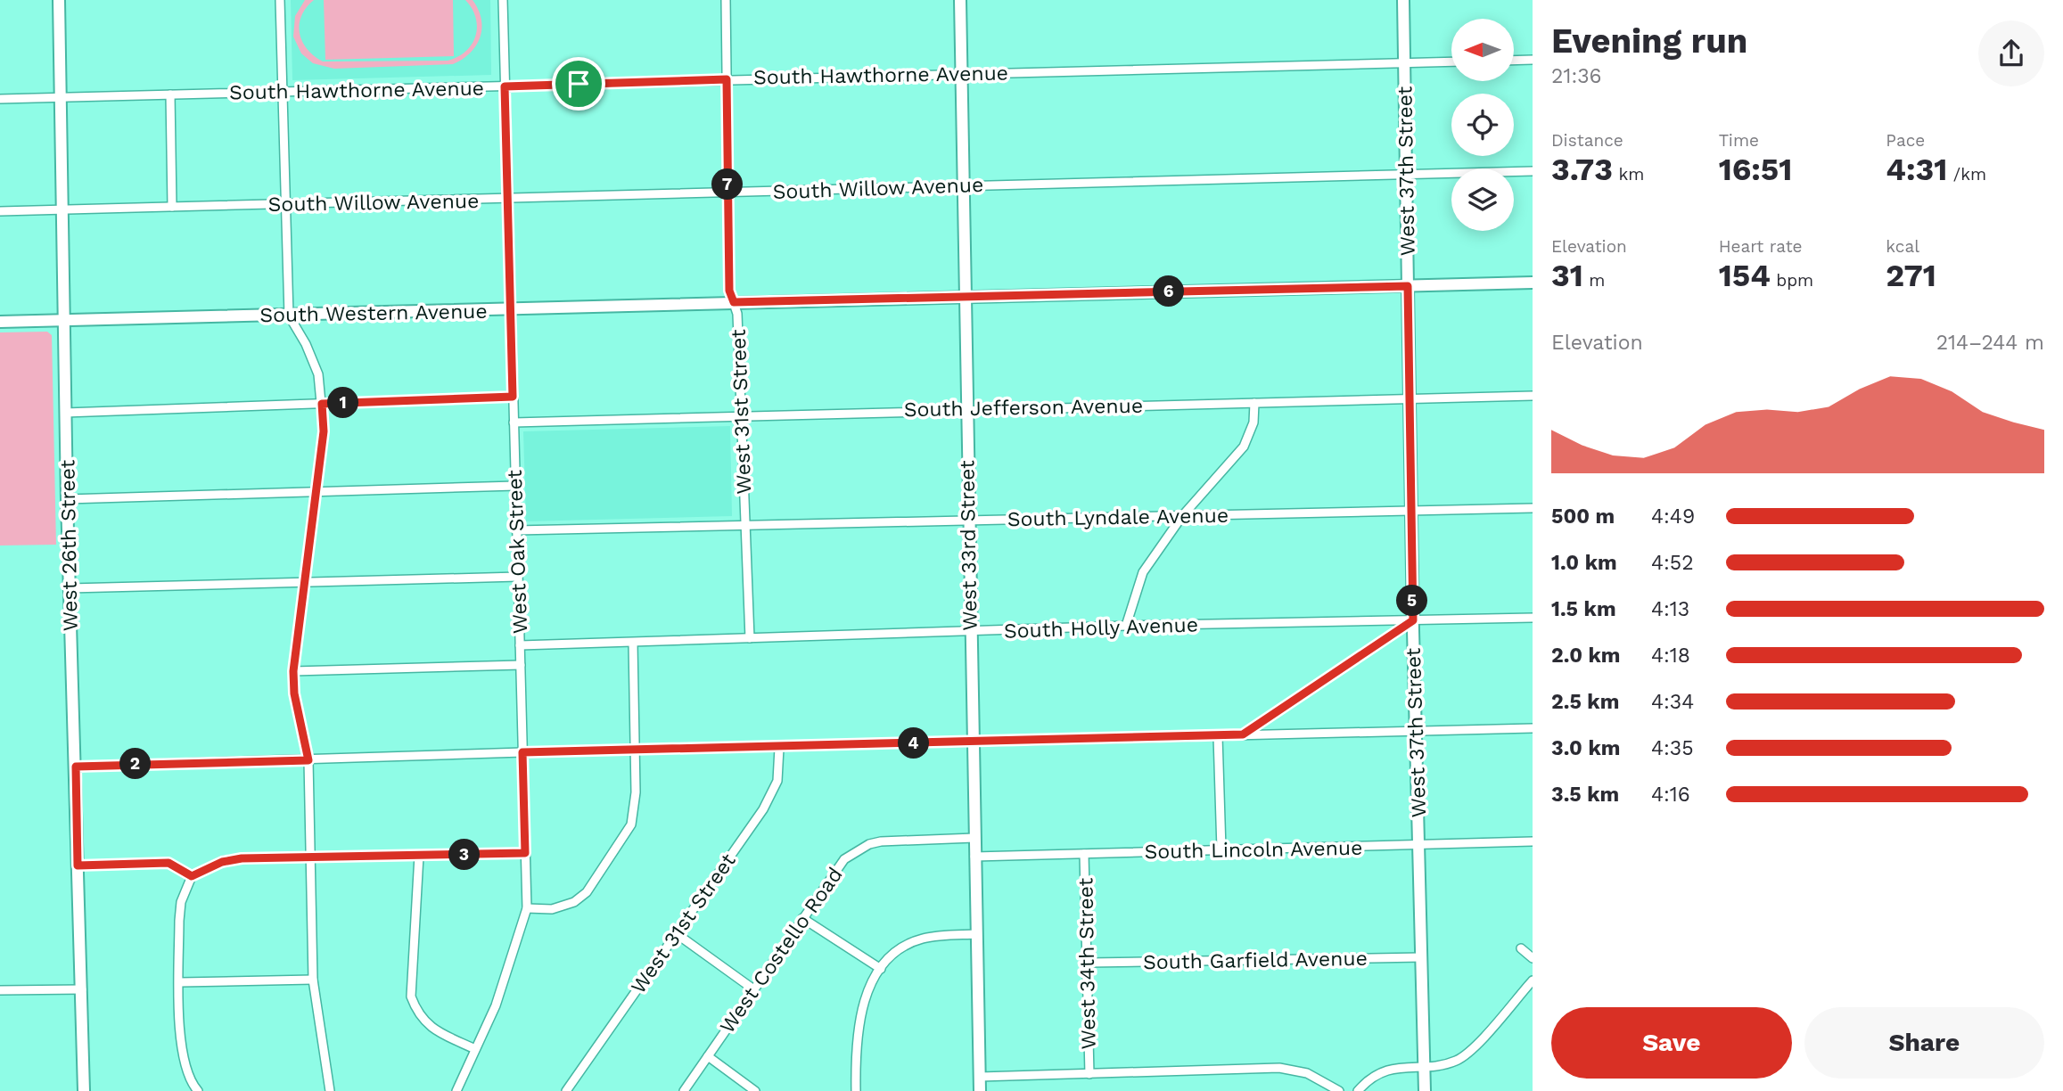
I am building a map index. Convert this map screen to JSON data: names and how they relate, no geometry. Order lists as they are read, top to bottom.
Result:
{
  "streets": {
    "street": [
      "South Hawthorne Avenue",
      "West 37th Street",
      "South Willow Avenue",
      "South Western Avenue",
      "South Jefferson Avenue",
      "West 31st Street",
      "South Lyndale Avenue",
      "West 26th Street",
      "West 33rd Street",
      "West Oak Street",
      "South Holly Avenue",
      "South Lincoln Avenue",
      "West Costello Road",
      "South Garfield Avenue",
      "West 34th Street"
    ]
  },
  "crossings": [
    ["South Hawthorne Avenue", "West 37th Street"],
    ["South Hawthorne Avenue", "West 31st Street"],
    ["South Hawthorne Avenue", "West 26th Street"],
    ["South Hawthorne Avenue", "West 33rd Street"],
    ["South Hawthorne Avenue", "West Oak Street"],
    ["West 37th Street", "South Willow Avenue"],
    ["West 37th Street", "South Western Avenue"],
    ["West 37th Street", "South Jefferson Avenue"],
    ["West 37th Street", "South Lyndale Avenue"],
    ["West 37th Street", "South Holly Avenue"],
    ["West 37th Street", "South Lincoln Avenue"],
    ["West 37th Street", "South Garfield Avenue"],
    ["South Willow Avenue", "West 31st Street"],
    ["South Willow Avenue", "West 26th Street"],
    ["South Willow Avenue", "West 33rd Street"],
    ["South Willow Avenue", "West Oak Street"],
    ["South Western Avenue", "West 31st Street"],
    ["South Western Avenue", "West 26th Street"],
    ["South Western Avenue", "West 33rd Street"],
    ["South Western Avenue", "West Oak Street"],
    ["South Jefferson Avenue", "West 31st Street"],
    ["South Jefferson Avenue", "West 33rd Street"],
    ["South Jefferson Avenue", "West Oak Street"],
    ["West 31st Street", "South Lyndale Avenue"],
    ["West 31st Street", "South Holly Avenue"],
    ["South Lyndale Avenue", "West 33rd Street"],
    ["South Lyndale Avenue", "West Oak Street"],
    ["West 33rd Street", "South Holly Avenue"],
    ["West 33rd Street", "South Lincoln Avenue"],
    ["West 33rd Street", "West Costello Road"],
    ["West Oak Street", "South Holly Avenue"],
    ["South Lincoln Avenue", "West 34th Street"],
    ["South Garfield Avenue", "West 34th Street"]
  ],
  "north": "left",
  "page": {
    "heading": ["Evening run", "21:36"],
    "stats": [
      ["Distance", "3.73 km"],
      ["Time", "16:51"],
      ["Pace", "4:31 /km"],
      ["Elevation", "31 m"],
      ["Heart rate", "154 bpm"],
      ["kcal", "271"]
    ],
    "pins": [
      "7",
      "6",
      "1",
      "5",
      "4",
      "2",
      "3"
    ],
    "chart": ["Elevation", "214–244 m"],
    "list": [
      {
        "name": "500 m",
        "note": "4:49"
      },
      {
        "name": "1.0 km",
        "note": "4:52"
      },
      {
        "name": "1.5 km",
        "note": "4:13"
      },
      {
        "name": "2.0 km",
        "note": "4:18"
      },
      {
        "name": "2.5 km",
        "note": "4:34"
      },
      {
        "name": "3.0 km",
        "note": "4:35"
      },
      {
        "name": "3.5 km",
        "note": "4:16"
      }
    ],
    "buttons": ["Save", "Share"]
  }
}
